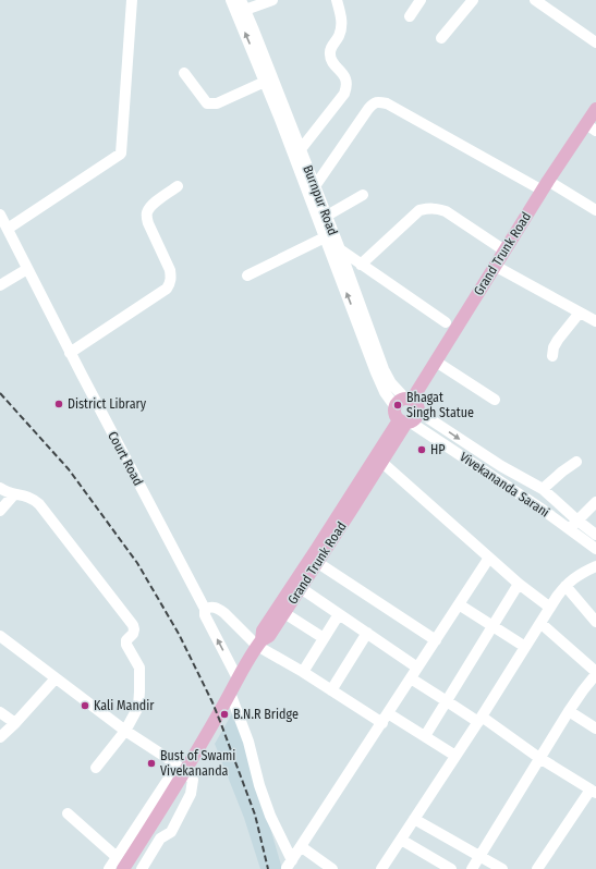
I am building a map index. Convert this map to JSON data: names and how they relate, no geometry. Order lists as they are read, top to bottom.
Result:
{
  "streets": {
    "main road": ["Grand Trunk Road"],
    "street": ["Burnpur Road", "Court Road", "Vivekananda Sarani"]
  },
  "crossings": [
    ["Burnpur Road", "Grand Trunk Road"],
    ["Burnpur Road", "Vivekananda Sarani"],
    ["Grand Trunk Road", "Vivekananda Sarani"]
  ],
  "places": [
    "District Library",
    "Bhagat Singh Statue",
    "HP",
    "Kali Mandir",
    "B.N.R Bridge",
    "Bust of Swami Vivekananda"
  ]
}
